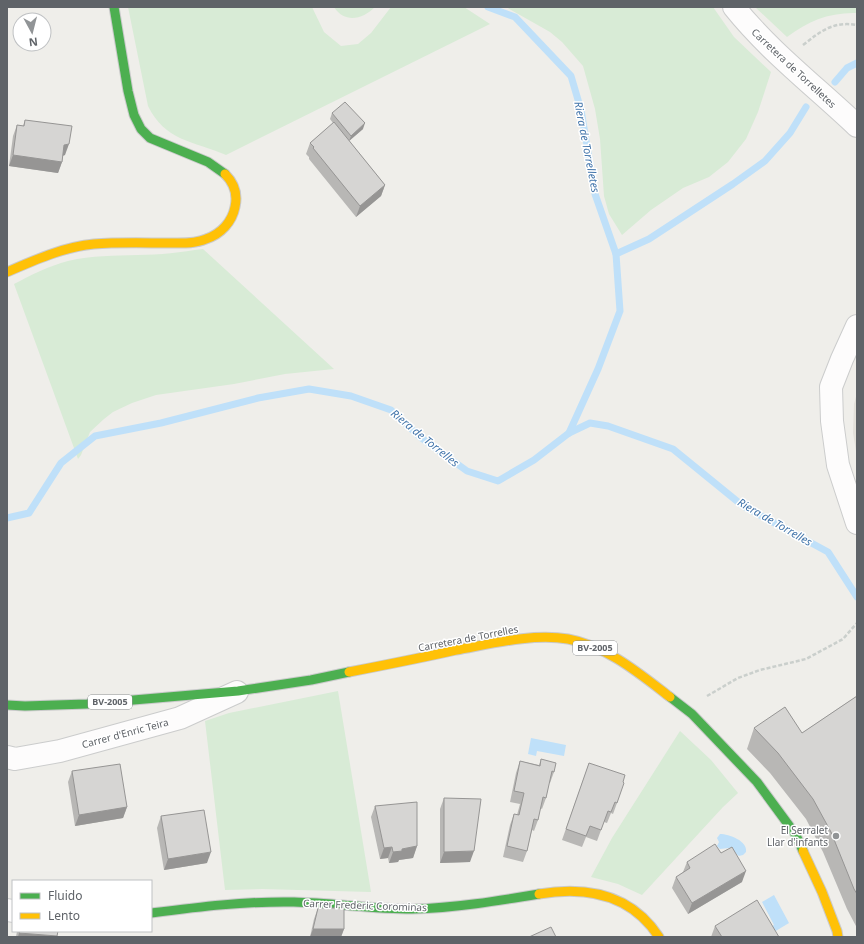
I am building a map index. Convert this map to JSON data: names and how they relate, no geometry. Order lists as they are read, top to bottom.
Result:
{
  "streets": {
    "street": [
      "Carretera de Torrelletes",
      "Carretera de Torrelles",
      "BV-2005",
      "Carrer d'Enric Teira",
      "Carrer Frederic Corominas"
    ]
  },
  "crossings": [
    ["Carretera de Torrelles", "Carrer d'Enric Teira"]
  ],
  "water": ["Riera de Torrelletes", "Riera de Torrelles"],
  "places": ["El Serralet Llar d'infants"],
  "legend": ["Fluido", "Lento"],
  "north": "bottom"
}
